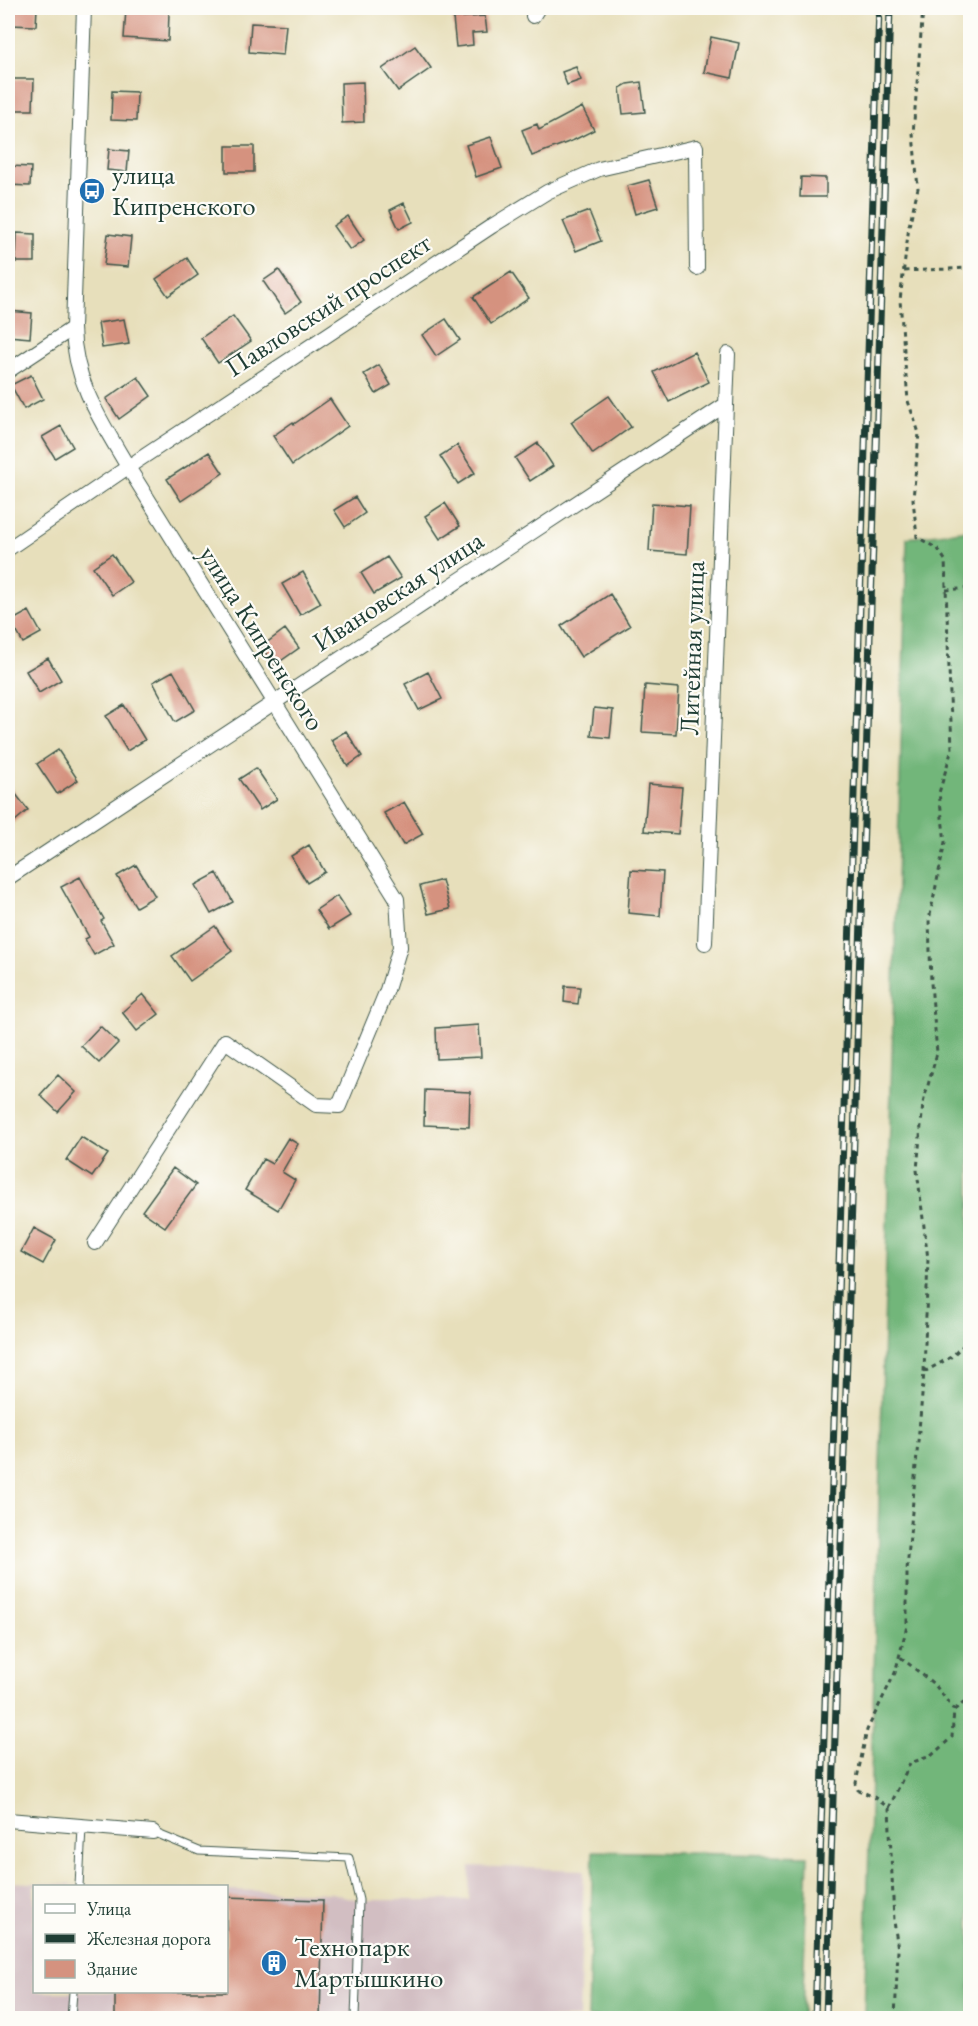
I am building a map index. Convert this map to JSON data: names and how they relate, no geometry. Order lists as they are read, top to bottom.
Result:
{
  "streets": {
    "street": [
      "Павловский проспект",
      "Ивановская улица",
      "улица Кипренского",
      "Литейная улица"
    ]
  },
  "crossings": [
    ["Павловский проспект", "улица Кипренского"],
    ["Ивановская улица", "улица Кипренского"],
    ["Ивановская улица", "Литейная улица"]
  ],
  "places": {
    "bus stop": ["улица Кипренского"],
    "building": ["Технопарк Мартышкино"]
  },
  "legend": ["Улица", "Железная дорога", "Здание"]
}
